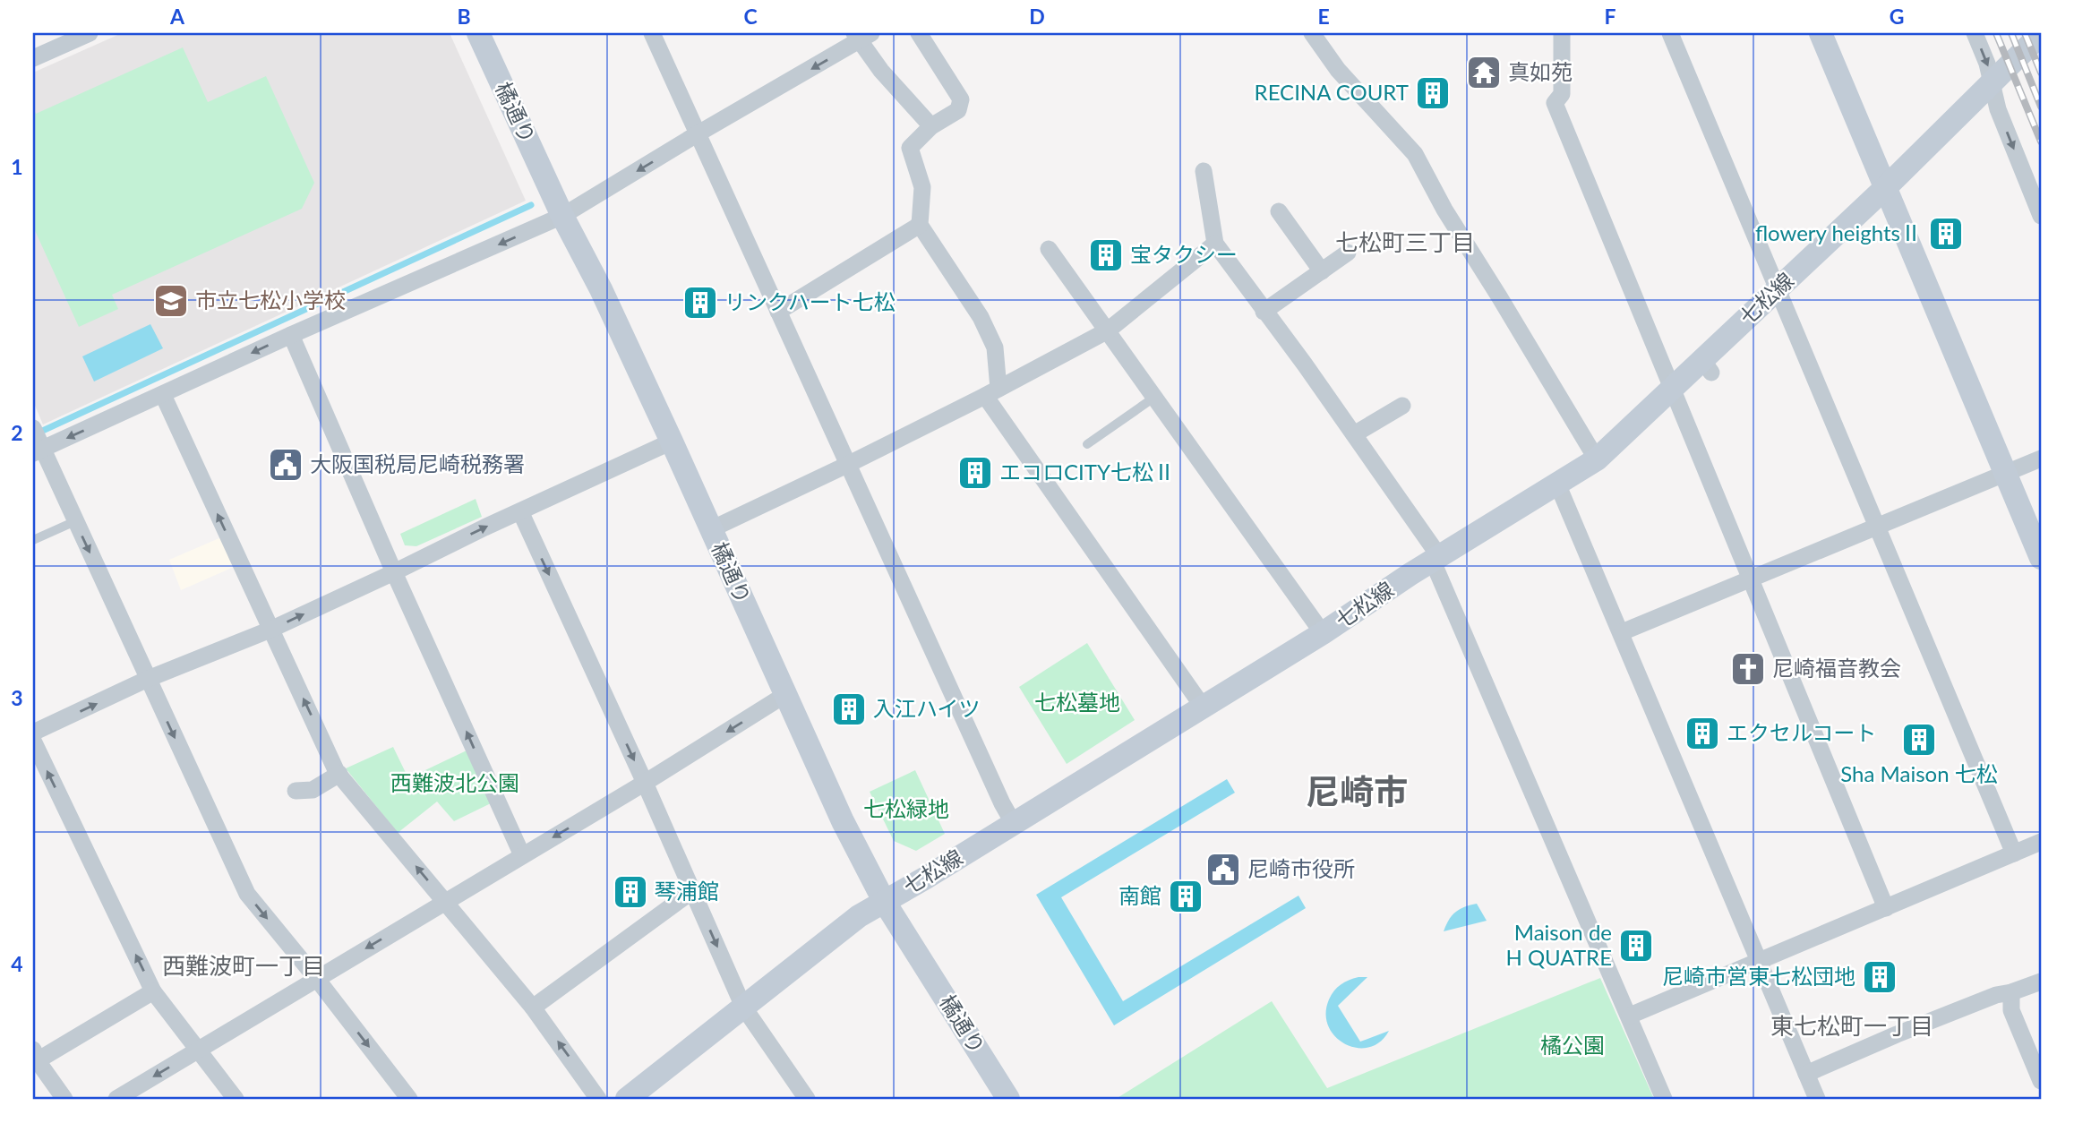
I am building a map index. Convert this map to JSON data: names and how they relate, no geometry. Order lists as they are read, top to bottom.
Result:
{
  "streets": {
    "street": ["橘通り", "七松線"]
  },
  "crossings": [
    ["橘通り", "七松線"]
  ],
  "districts": [
    "七松町三丁目",
    "尼崎市",
    "西難波町一丁目",
    "東七松町一丁目"
  ],
  "parks": [
    "七松墓地",
    "西難波北公園",
    "七松緑地",
    "橘公園"
  ],
  "places": {
    "temple": ["真如苑"],
    "building": [
      "RECINA COURT",
      "flowery heightsⅡ",
      "宝タクシー",
      "リンクハート七松",
      "エコロCITY七松Ⅱ",
      "入江ハイツ",
      "エクセルコート",
      "Sha Maison 七松",
      "琴浦館",
      "南館",
      "Maison de H QUATRE",
      "尼崎市営東七松団地"
    ],
    "school or university": ["市立七松小学校"],
    "public building": ["大阪国税局尼崎税務署", "尼崎市役所"],
    "church": ["尼崎福音教会"]
  },
  "grid": {
    "columns": [
      "A",
      "B",
      "C",
      "D",
      "E",
      "F",
      "G"
    ],
    "rows": [
      "1",
      "2",
      "3",
      "4"
    ]
  }
}
